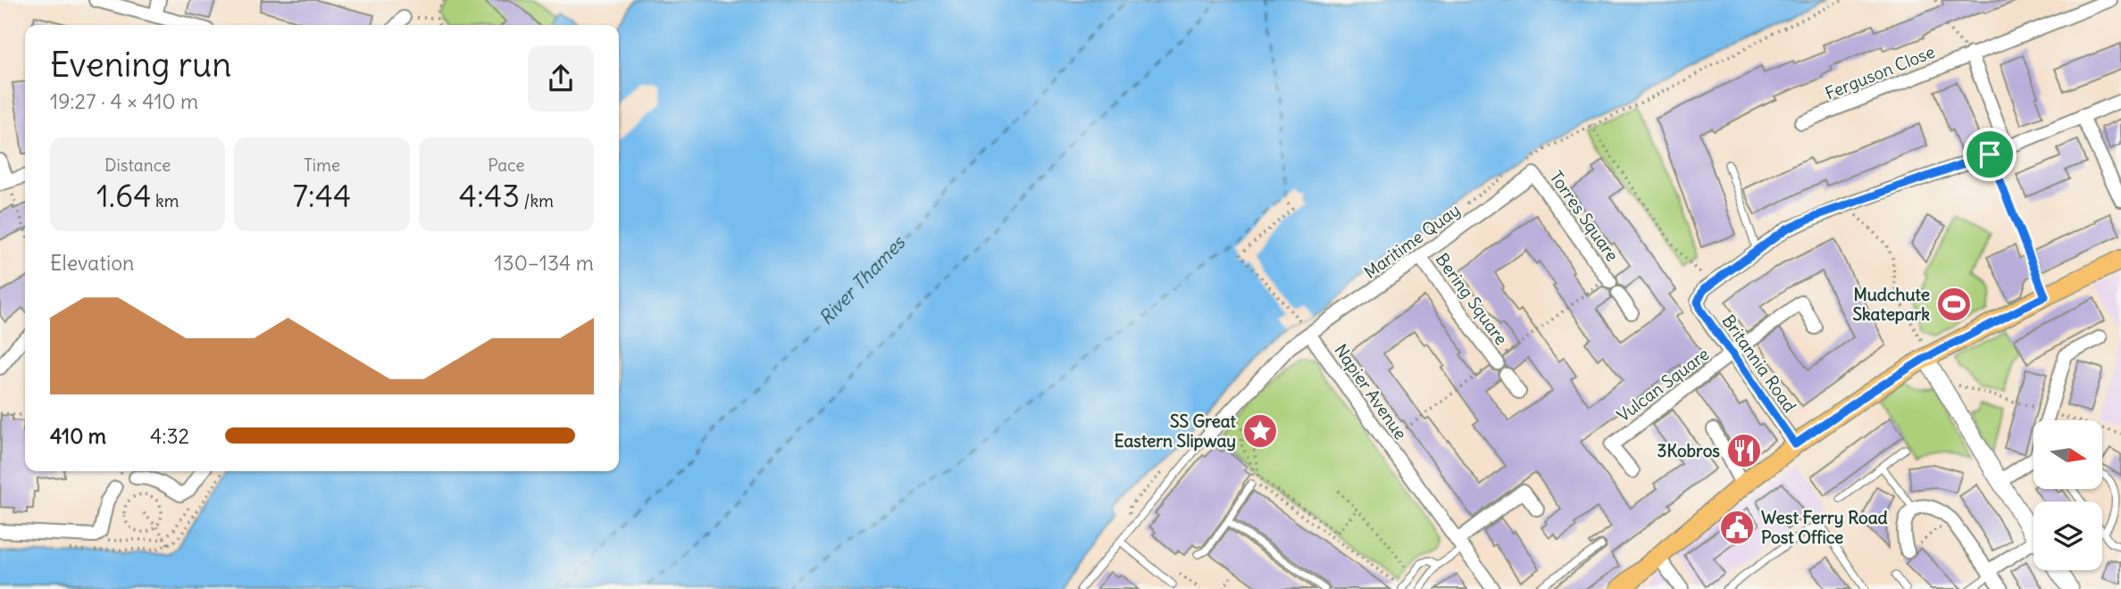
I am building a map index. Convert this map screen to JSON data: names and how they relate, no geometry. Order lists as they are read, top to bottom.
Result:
{
  "streets": {
    "street": [
      "Ferguson Close",
      "Torres Square",
      "Maritime Quay",
      "Bering Square",
      "Britannia Road",
      "Vulcan Square",
      "Napier Avenue"
    ]
  },
  "crossings": [
    ["Torres Square", "Maritime Quay"],
    ["Maritime Quay", "Bering Square"],
    ["Maritime Quay", "Napier Avenue"],
    ["Britannia Road", "Vulcan Square"]
  ],
  "water": ["River Thames"],
  "places": {
    "sports": ["Mudchute Skatepark"],
    "place": ["SS Great Eastern Slipway"],
    "restaurant": ["3Kobros"],
    "public building": ["West Ferry Road Post Office"]
  },
  "north": "right",
  "page": {
    "heading": ["Evening run", "19:27 · 4 × 410 m"],
    "stats": [
      ["Distance", "1.64 km"],
      ["Time", "7:44"],
      ["Pace", "4:43 /km"]
    ],
    "chart": ["Elevation", "130–134 m"],
    "list": [
      {
        "name": "410 m",
        "note": "4:32"
      }
    ]
  }
}
